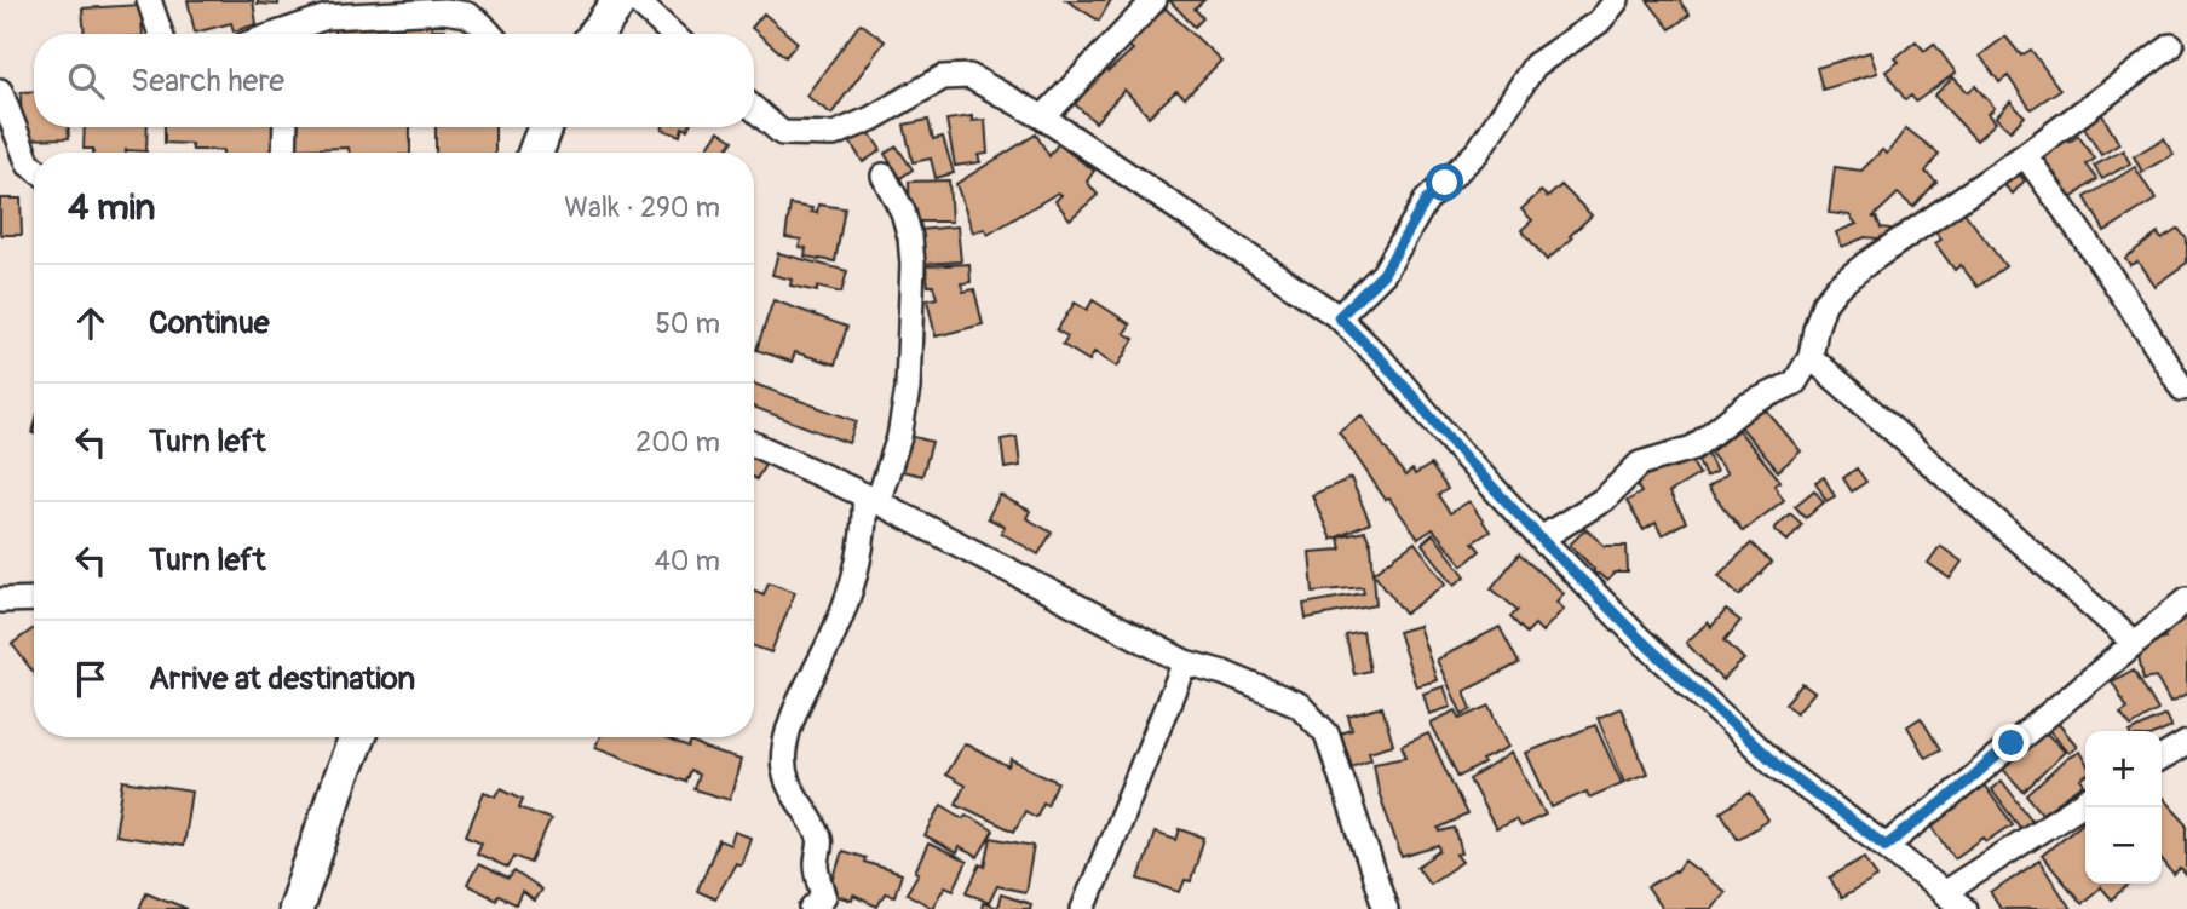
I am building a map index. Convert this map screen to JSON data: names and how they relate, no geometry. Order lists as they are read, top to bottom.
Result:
{
  "page": {
    "search": "Search here",
    "heading": ["4 min", "Walk · 290 m"],
    "list": [
      ["Continue", "50 m"],
      ["Turn left", "200 m"],
      ["Turn left", "40 m"],
      "Arrive at destination"
    ],
    "map_buttons": ["+", "−"]
  }
}
